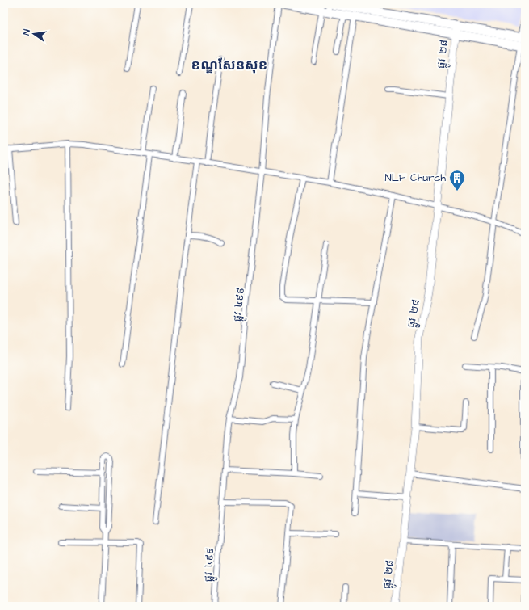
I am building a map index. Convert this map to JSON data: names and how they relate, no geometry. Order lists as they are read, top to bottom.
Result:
{
  "streets": {
    "street": ["ផ្លូវ ២៨", "ផ្លូវ ៤៩៩"]
  },
  "districts": ["ខណ្ឌសែនសុខ"],
  "places": {
    "building": ["NLF Church"]
  },
  "north": "left"
}
